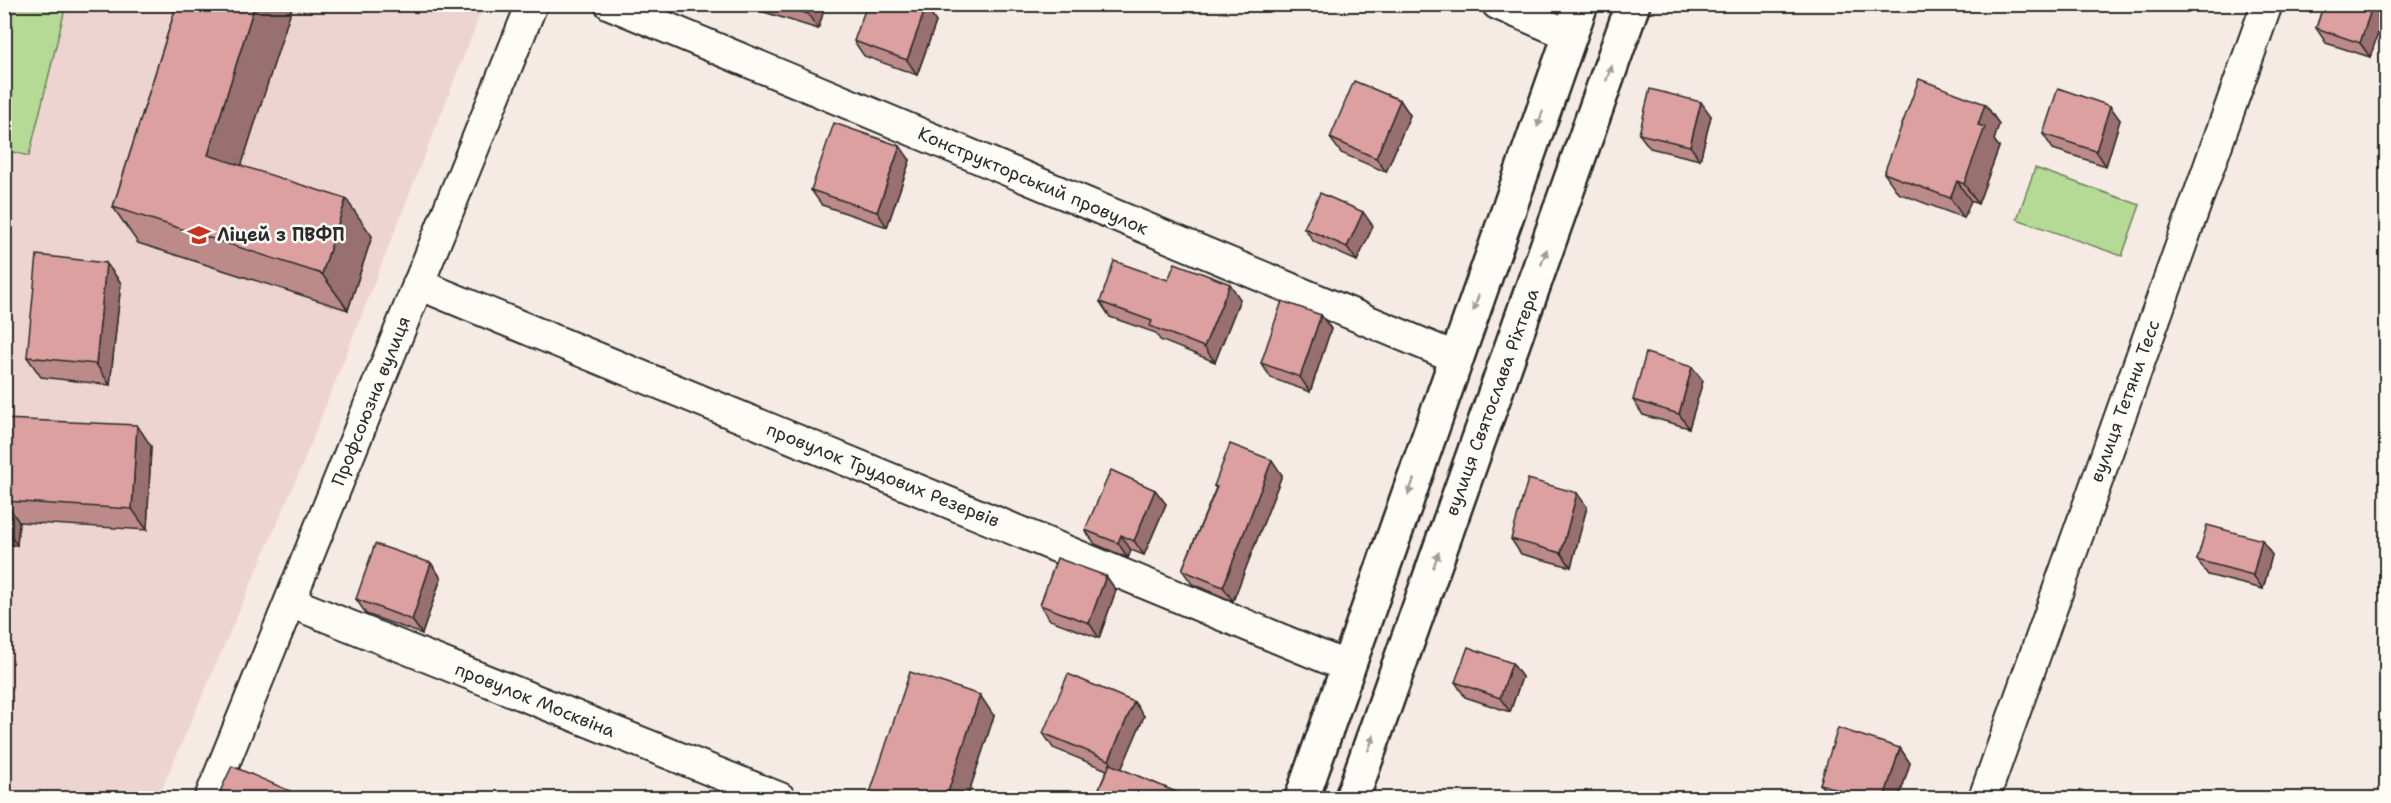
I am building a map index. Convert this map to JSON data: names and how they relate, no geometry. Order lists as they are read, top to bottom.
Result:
{
  "streets": {
    "main road": ["вулиця Святослава Ріхтера"],
    "street": [
      "Конструкторський провулок",
      "Профсоюзна вулиця",
      "вулиця Тетяни Тесс",
      "провулок Трудових Резервів",
      "провулок Москвіна"
    ]
  },
  "crossings": [
    ["Профсоюзна вулиця", "провулок Трудових Резервів"],
    ["Профсоюзна вулиця", "провулок Москвіна"]
  ],
  "places": {
    "school or university": ["Ліцей з ПВФП"]
  }
}
